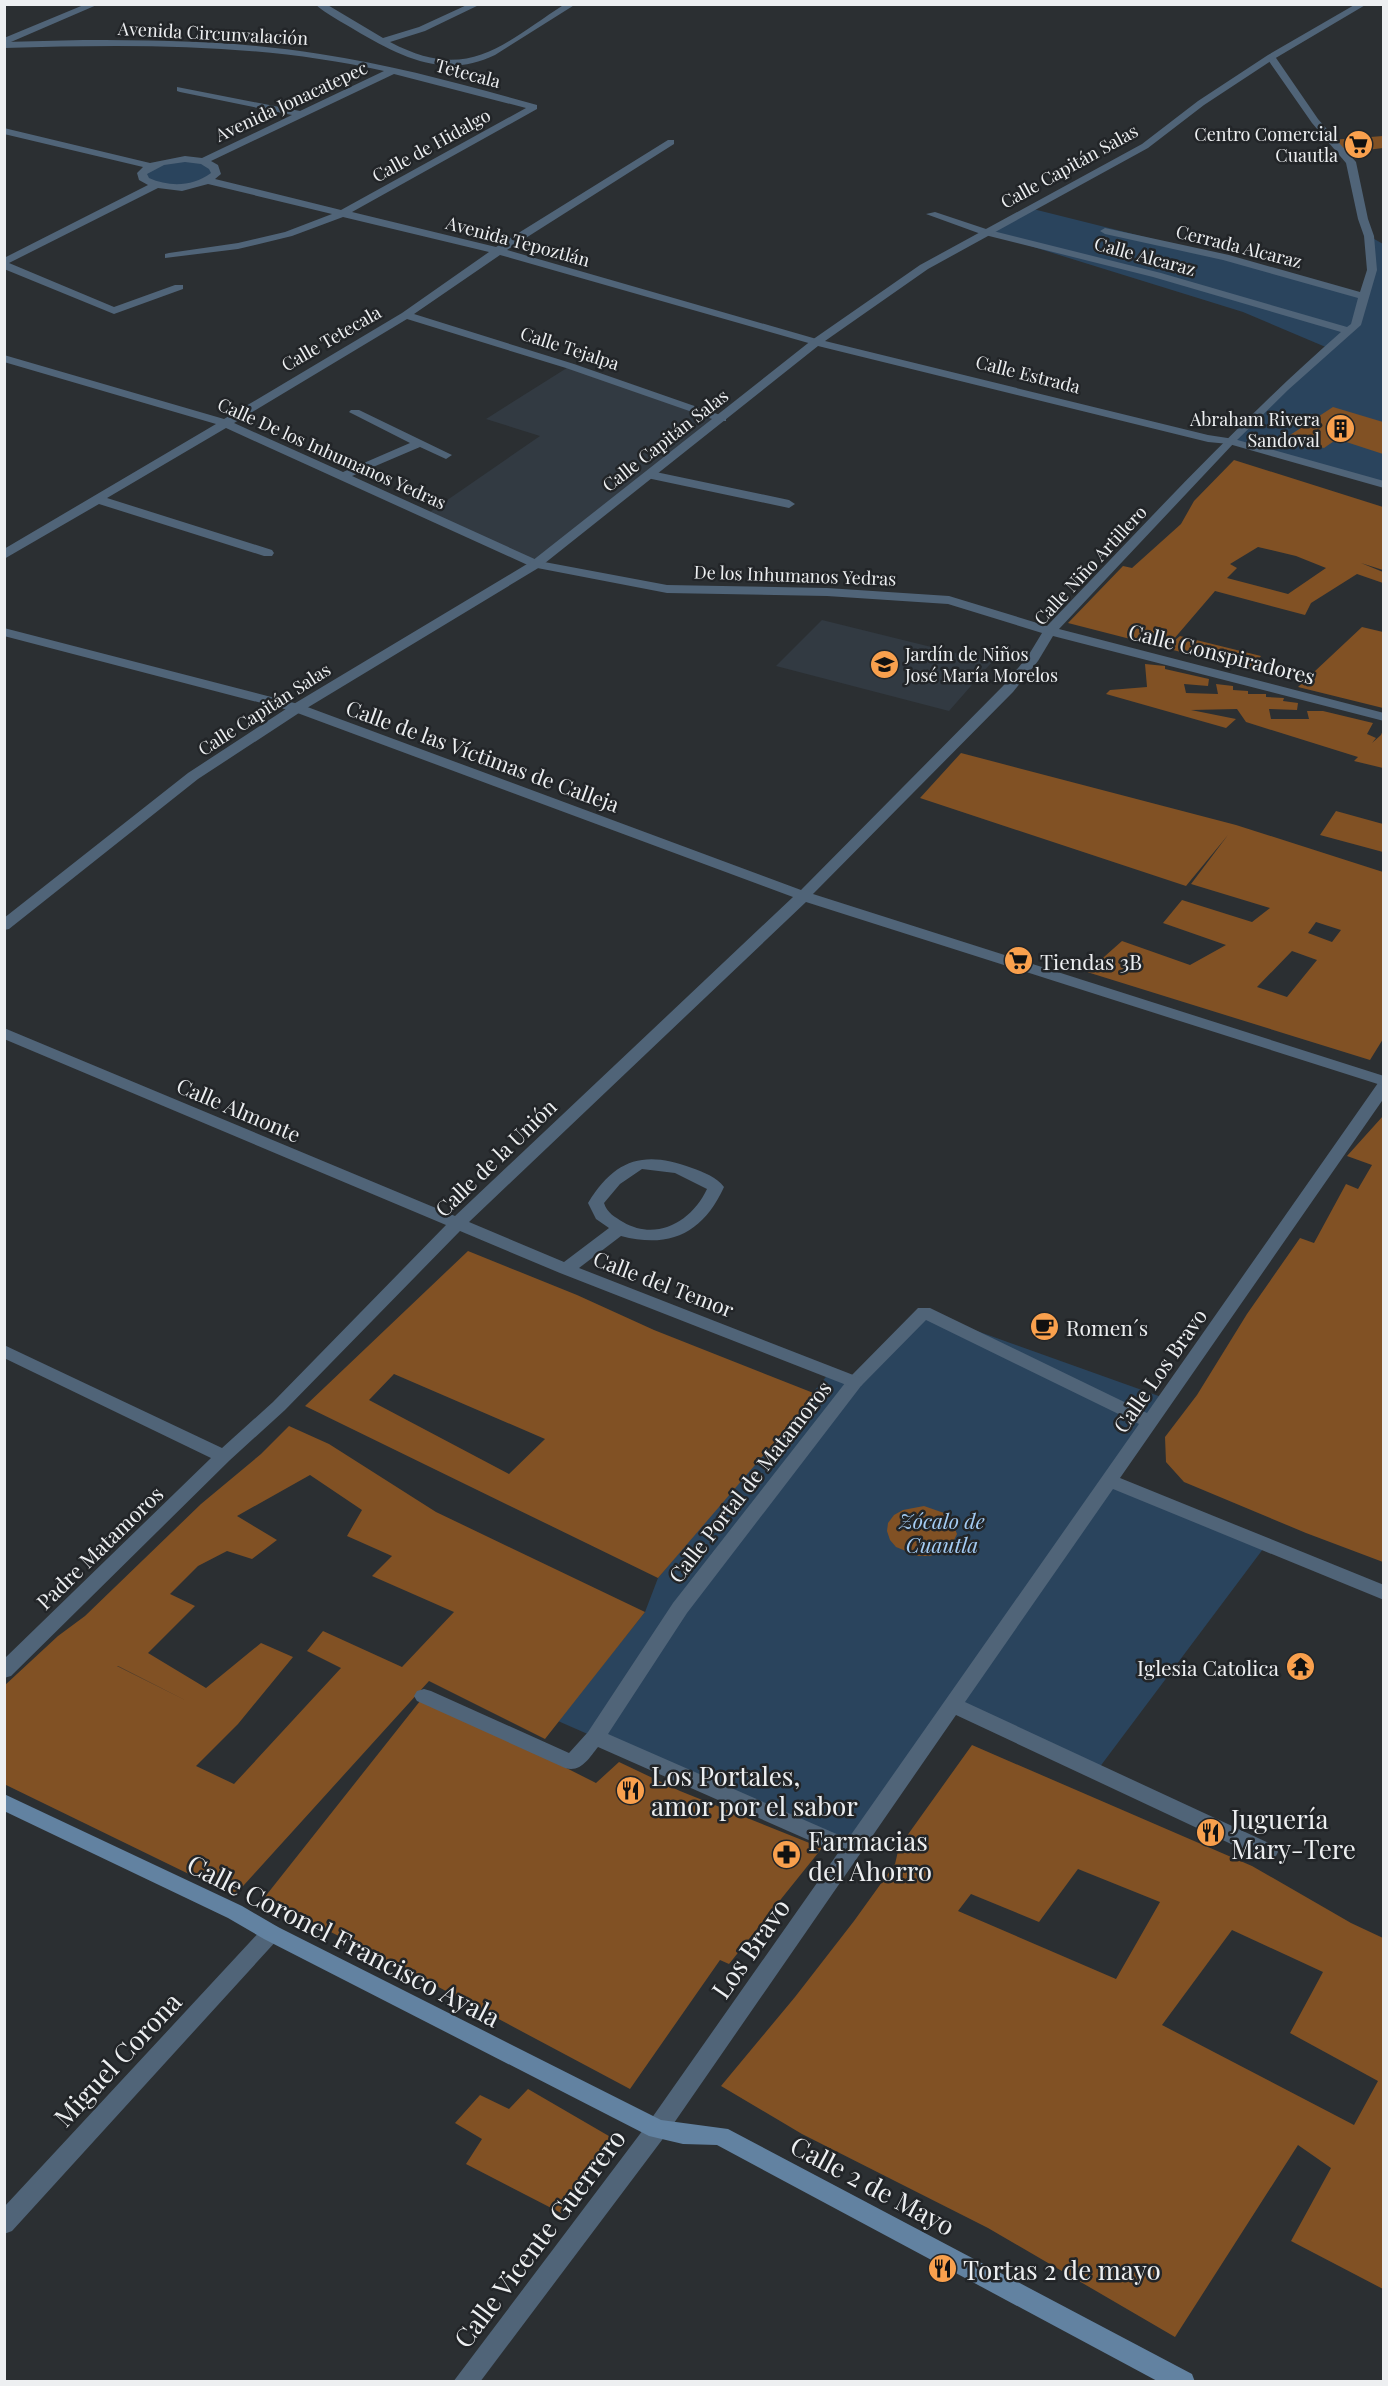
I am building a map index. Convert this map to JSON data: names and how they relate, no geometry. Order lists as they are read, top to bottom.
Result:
{
  "streets": {
    "main road": ["Calle Coronel Francisco Ayala", "Calle 2 de Mayo"],
    "street": [
      "Avenida Circunvalación",
      "Tetecala",
      "Avenida Jonacatepec",
      "Calle de Hidalgo",
      "Calle Capitán Salas",
      "Avenida Tepoztlán",
      "Cerrada Alcaraz",
      "Calle Alcaraz",
      "Calle Tetecala",
      "Calle Tejalpa",
      "Calle Estrada",
      "Calle De los Inhumanos Yedras",
      "Calle Niño Artillero",
      "De los Inhumanos Yedras",
      "Calle Conspiradores",
      "Calle de las Víctimas de Calleja",
      "Calle Almonte",
      "Calle de la Unión",
      "Calle del Temor",
      "Calle Los Bravo",
      "Calle Portal de Matamoros",
      "Padre Matamoros",
      "Los Bravo",
      "Miguel Corona",
      "Calle Vicente Guerrero"
    ]
  },
  "crossings": [
    ["Avenida Circunvalación", "Tetecala"],
    ["Avenida Circunvalación", "Avenida Jonacatepec"],
    ["Tetecala", "Avenida Jonacatepec"],
    ["Tetecala", "Calle de Hidalgo"],
    ["Calle de Hidalgo", "Avenida Tepoztlán"],
    ["Calle Capitán Salas", "Avenida Tepoztlán"],
    ["Calle Capitán Salas", "Calle Alcaraz"],
    ["Calle Capitán Salas", "Calle Tejalpa"],
    ["Calle Capitán Salas", "Calle Estrada"],
    ["Calle Capitán Salas", "Calle De los Inhumanos Yedras"],
    ["Calle Capitán Salas", "De los Inhumanos Yedras"],
    ["Calle Capitán Salas", "Calle de las Víctimas de Calleja"],
    ["Avenida Tepoztlán", "Calle Tetecala"],
    ["Avenida Tepoztlán", "Calle Estrada"],
    ["Calle Alcaraz", "Calle Niño Artillero"],
    ["Calle Tetecala", "Calle Tejalpa"],
    ["Calle Tetecala", "Calle De los Inhumanos Yedras"],
    ["Calle Estrada", "Calle Niño Artillero"],
    ["Calle De los Inhumanos Yedras", "De los Inhumanos Yedras"],
    ["Calle Niño Artillero", "De los Inhumanos Yedras"],
    ["Calle Niño Artillero", "Calle Conspiradores"],
    ["Calle Niño Artillero", "Calle de las Víctimas de Calleja"],
    ["Calle Niño Artillero", "Calle de la Unión"],
    ["De los Inhumanos Yedras", "Calle Conspiradores"],
    ["Calle de las Víctimas de Calleja", "Calle de la Unión"],
    ["Calle de las Víctimas de Calleja", "Calle Los Bravo"],
    ["Calle Almonte", "Calle de la Unión"],
    ["Calle Almonte", "Calle del Temor"],
    ["Calle de la Unión", "Calle del Temor"],
    ["Calle de la Unión", "Padre Matamoros"],
    ["Calle del Temor", "Calle Portal de Matamoros"],
    ["Calle Los Bravo", "Calle Portal de Matamoros"],
    ["Calle Los Bravo", "Los Bravo"],
    ["Calle Coronel Francisco Ayala", "Los Bravo"],
    ["Calle Coronel Francisco Ayala", "Miguel Corona"],
    ["Calle Coronel Francisco Ayala", "Calle 2 de Mayo"],
    ["Calle Coronel Francisco Ayala", "Calle Vicente Guerrero"],
    ["Los Bravo", "Calle 2 de Mayo"],
    ["Los Bravo", "Calle Vicente Guerrero"],
    ["Calle 2 de Mayo", "Calle Vicente Guerrero"]
  ],
  "parks": ["Zócalo de Cuautla"],
  "places": {
    "supermarket": ["Centro Comercial Cuautla", "Tiendas 3B"],
    "building": ["Abraham Rivera Sandoval"],
    "school or university": ["Jardín de Niños José María Morelos"],
    "cafe": ["Romen´s"],
    "temple": ["Iglesia Catolica"],
    "restaurant": ["Los Portales, amor por el sabor", "Juguería Mary-Tere", "Tortas 2 de mayo"],
    "pharmacy": ["Farmacias del Ahorro"]
  }
}
